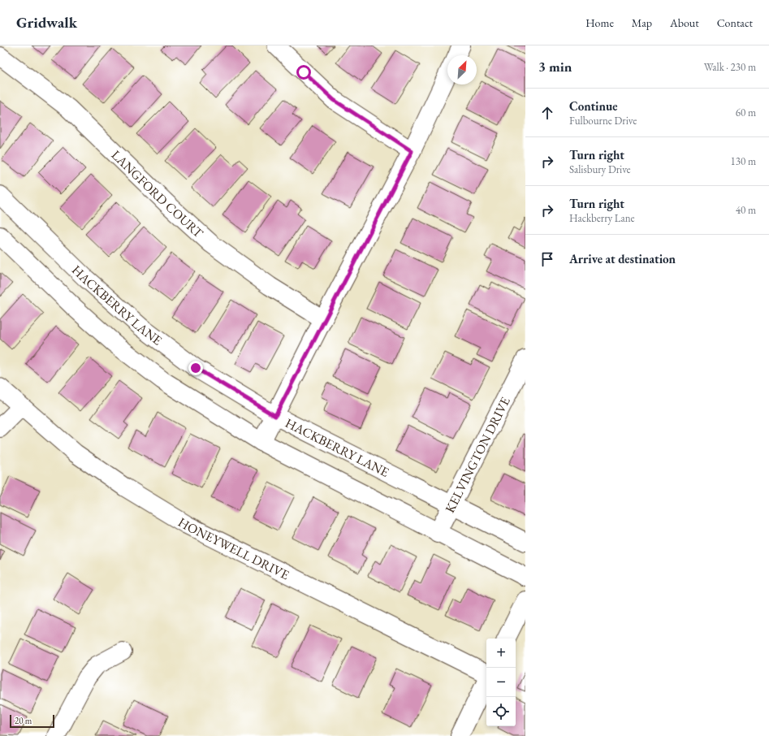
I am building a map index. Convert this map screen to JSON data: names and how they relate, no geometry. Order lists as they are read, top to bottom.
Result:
{
  "streets": {
    "street": [
      "LANGFORD COURT",
      "HACKBERRY LANE",
      "KELVINGTON DRIVE",
      "HONEYWELL DRIVE"
    ]
  },
  "crossings": [
    ["HACKBERRY LANE", "KELVINGTON DRIVE"]
  ],
  "scale_bar": "20 m",
  "north": "top right",
  "page": {
    "header": "Gridwalk",
    "nav": [
      "Home",
      "Map",
      "About",
      "Contact"
    ],
    "heading": ["3 min", "Walk · 230 m"],
    "list": [
      ["Continue", "Fulbourne Drive", "60 m"],
      ["Turn right", "Salisbury Drive", "130 m"],
      ["Turn right", "Hackberry Lane", "40 m"],
      "Arrive at destination"
    ],
    "map_buttons": ["+", "−"],
    "scale": "20 m"
  }
}
